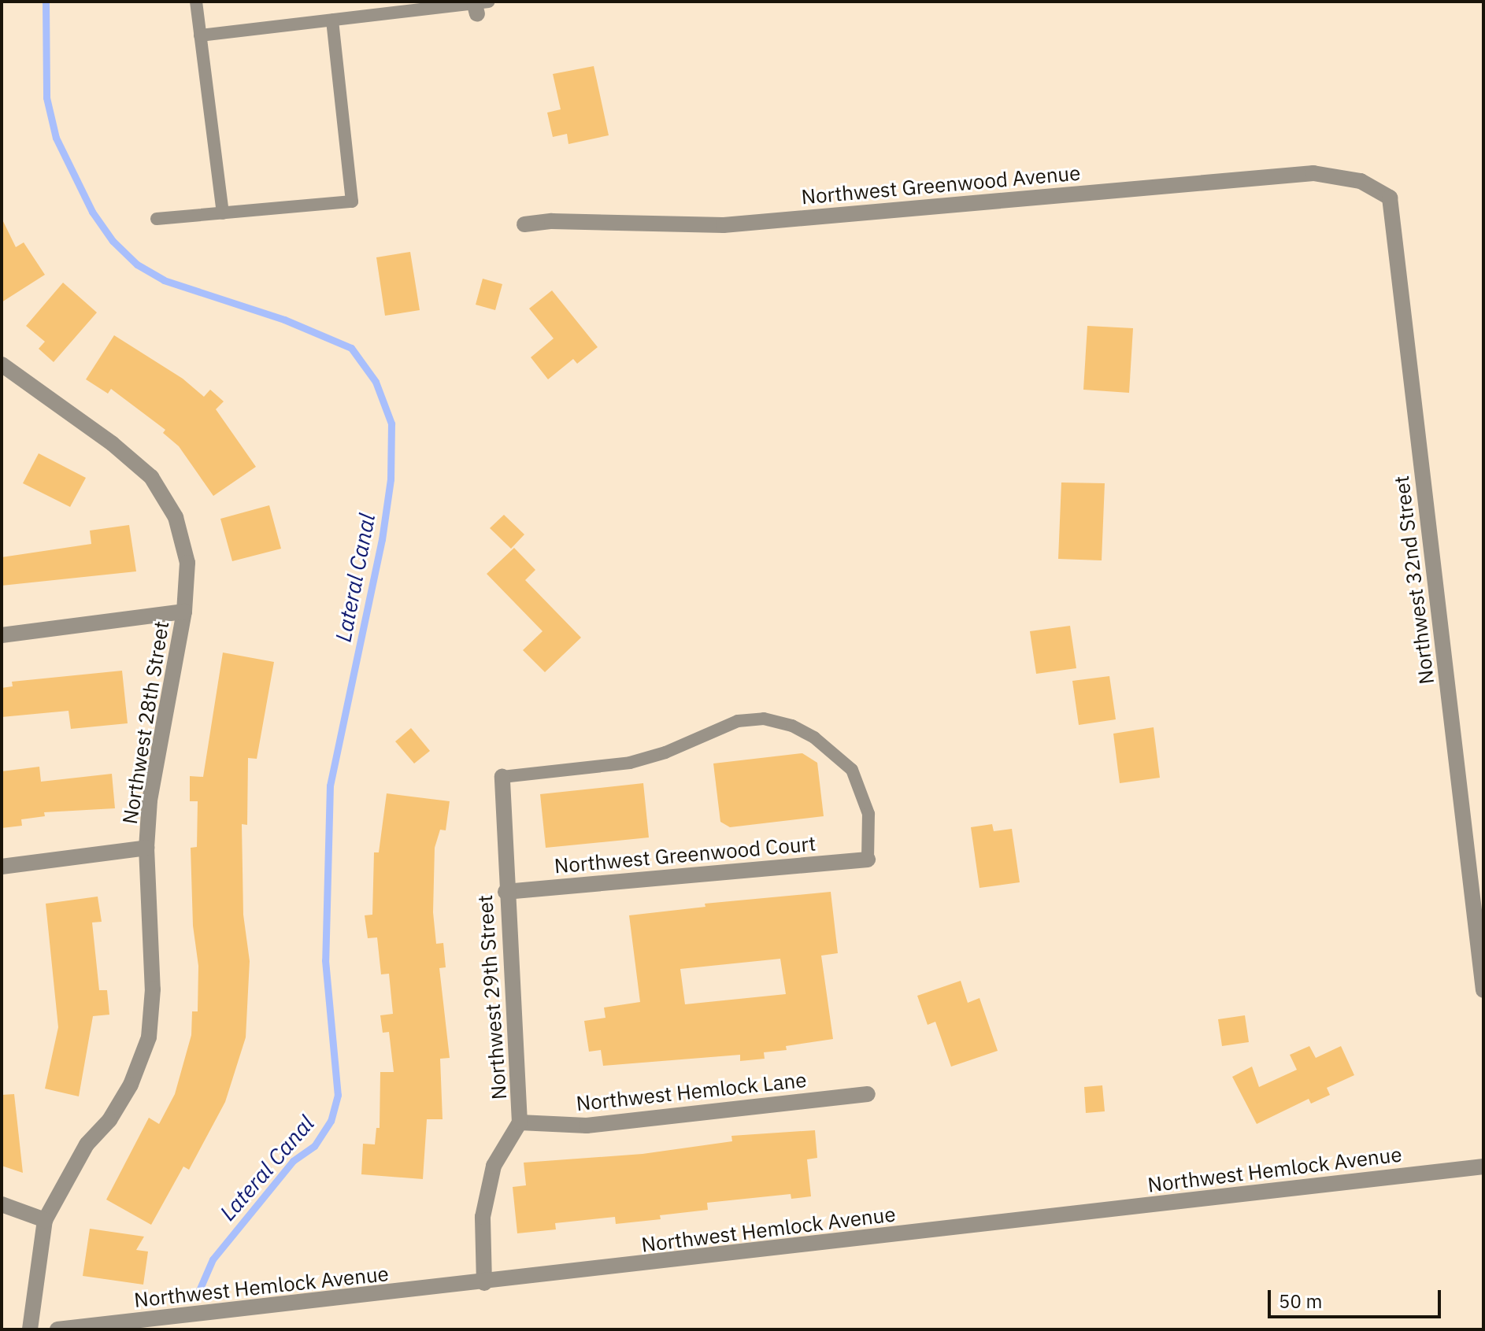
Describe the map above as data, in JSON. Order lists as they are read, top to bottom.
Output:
{
  "streets": {
    "street": [
      "Northwest Greenwood Avenue",
      "Northwest 32nd Street",
      "Northwest 28th Street",
      "Northwest Greenwood Court",
      "Northwest 29th Street",
      "Northwest Hemlock Lane",
      "Northwest Hemlock Avenue"
    ]
  },
  "crossings": [
    ["Northwest Greenwood Avenue", "Northwest 32nd Street"],
    ["Northwest Greenwood Court", "Northwest 29th Street"],
    ["Northwest 29th Street", "Northwest Hemlock Lane"],
    ["Northwest 29th Street", "Northwest Hemlock Avenue"]
  ],
  "water": ["Lateral Canal"],
  "scale_bar": "50 m"
}
